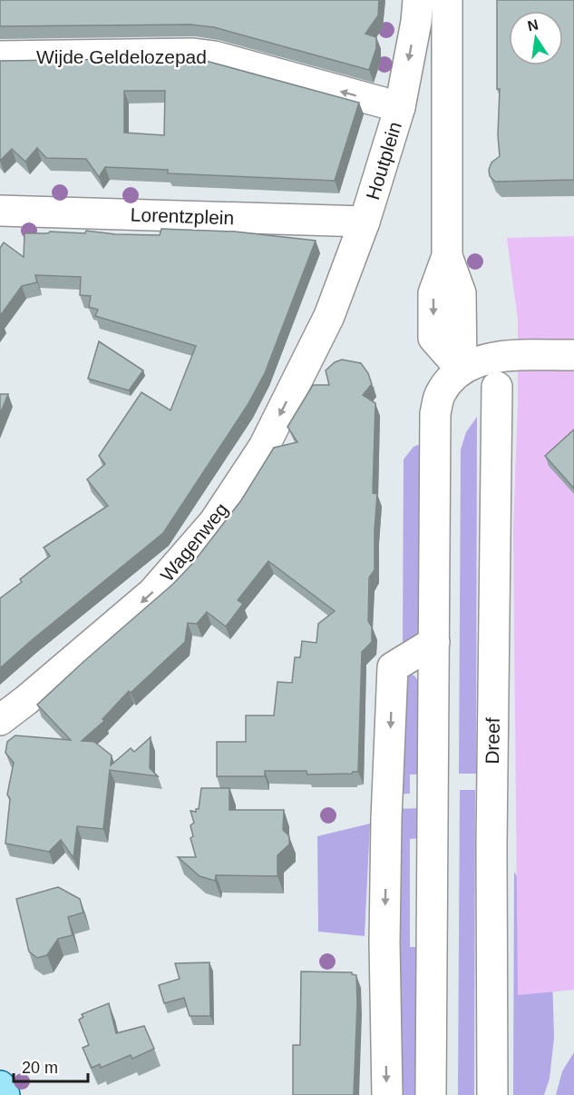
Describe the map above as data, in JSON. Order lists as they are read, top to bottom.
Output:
{
  "streets": {
    "street": [
      "Wijde Geldelozepad",
      "Houtplein",
      "Lorentzplein",
      "Wagenweg",
      "Dreef"
    ]
  },
  "crossings": [
    ["Wijde Geldelozepad", "Houtplein"],
    ["Houtplein", "Lorentzplein"],
    ["Houtplein", "Wagenweg"]
  ],
  "one_way": ["Wijde Geldelozepad", "Wagenweg"],
  "scale_bar": "20 m",
  "north": "top"
}
